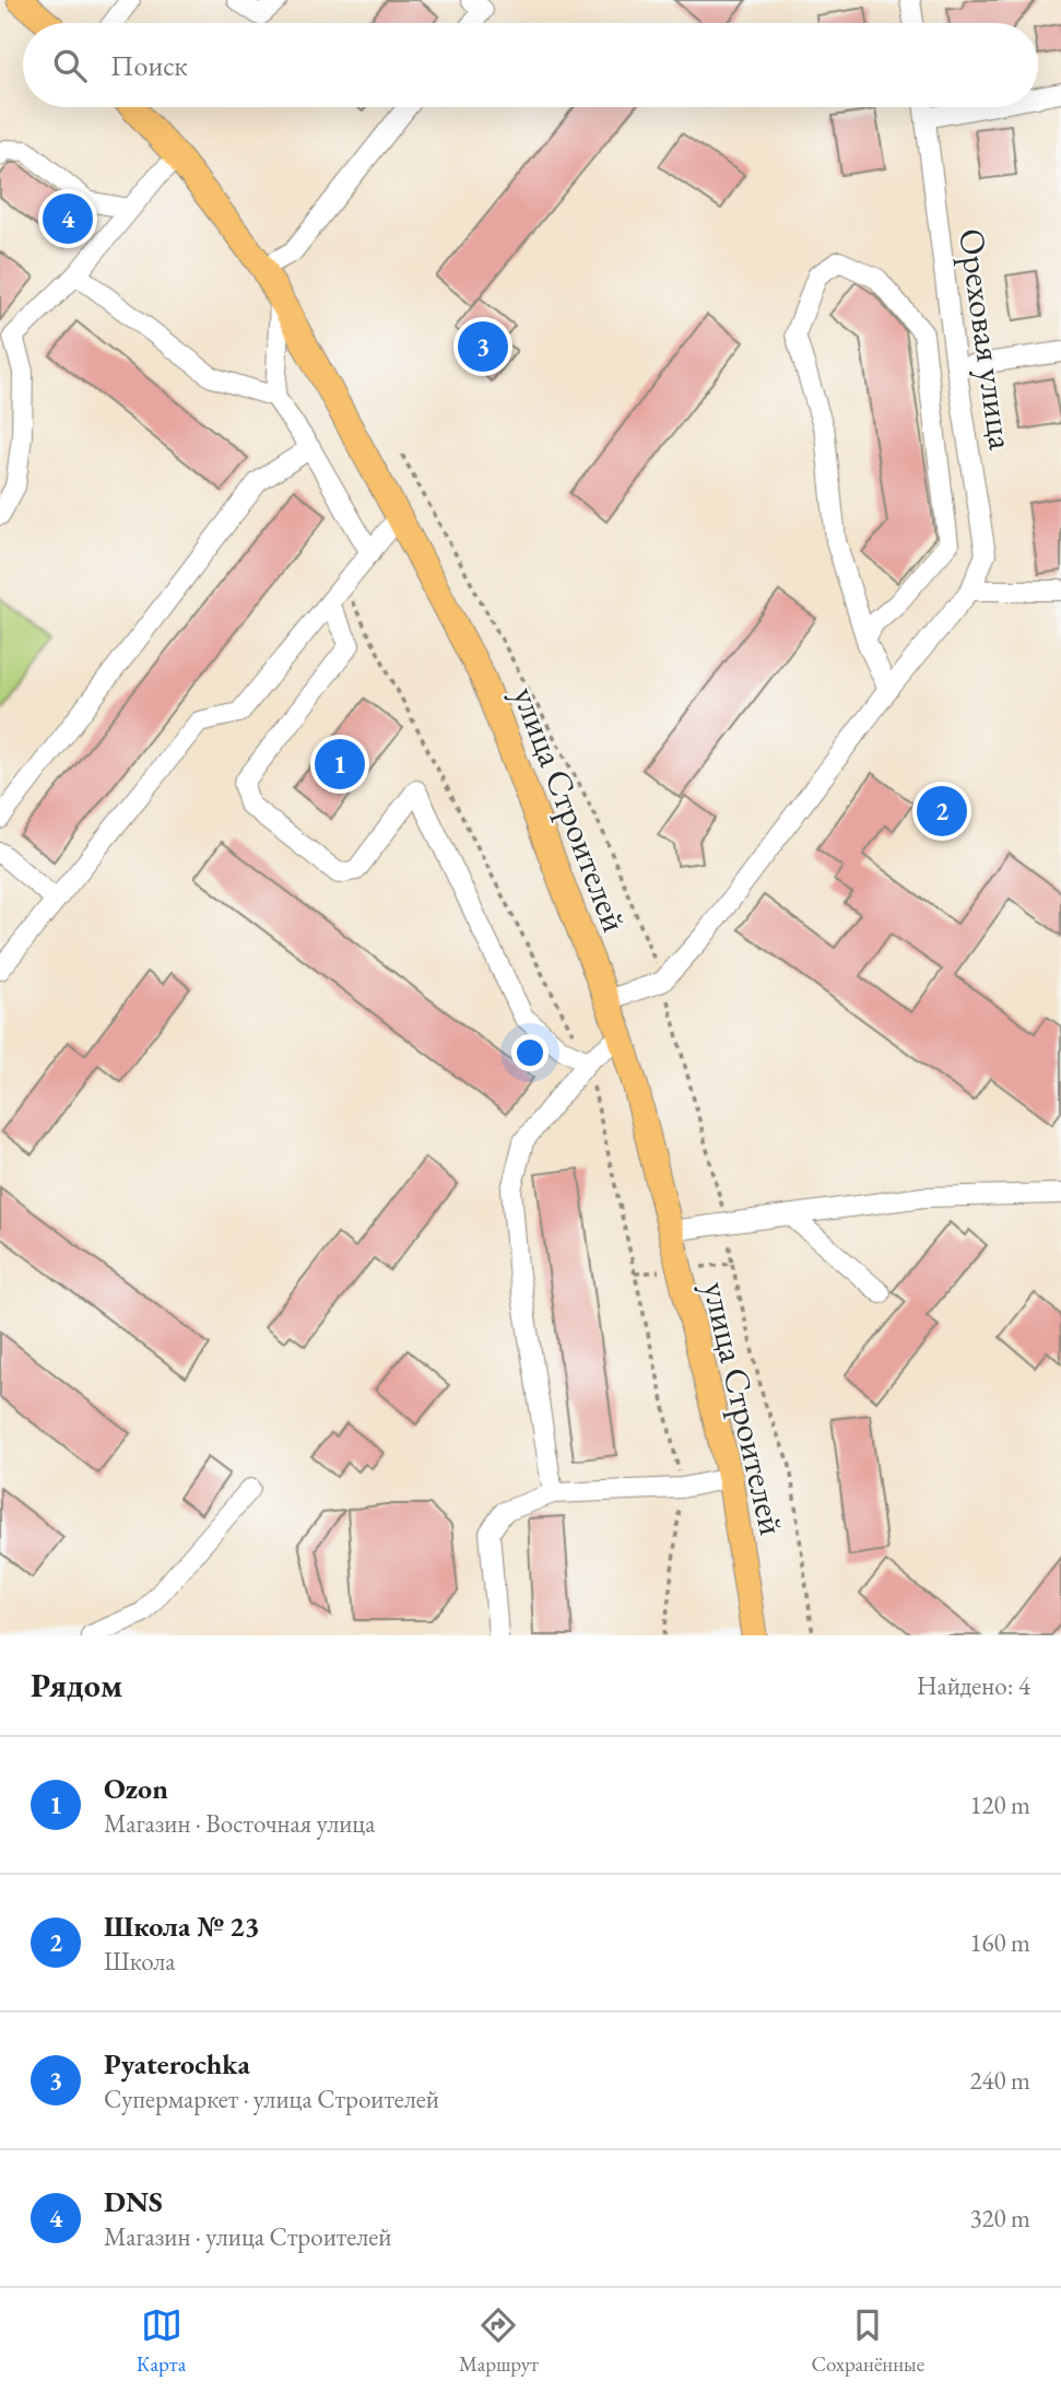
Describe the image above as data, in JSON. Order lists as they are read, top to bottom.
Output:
{
  "streets": {
    "main road": ["улица Строителей"],
    "street": ["Ореховая улица"]
  },
  "page": {
    "search": "Поиск",
    "pins": [
      "4",
      "3",
      "1",
      "2"
    ],
    "heading": ["Рядом", "Найдено: 4"],
    "list": [
      {
        "mark": "1",
        "name": "Ozon",
        "note": "Магазин · Восточная улица",
        "value": "120 m"
      },
      {
        "mark": "2",
        "name": "Школа № 23",
        "note": "Школа",
        "value": "160 m"
      },
      {
        "mark": "3",
        "name": "Pyaterochka",
        "note": "Супермаркет · улица Строителей",
        "value": "240 m"
      },
      {
        "mark": "4",
        "name": "DNS",
        "note": "Магазин · улица Строителей",
        "value": "320 m"
      }
    ],
    "nav": ["Карта", "Маршрут", "Сохранённые"]
  }
}
